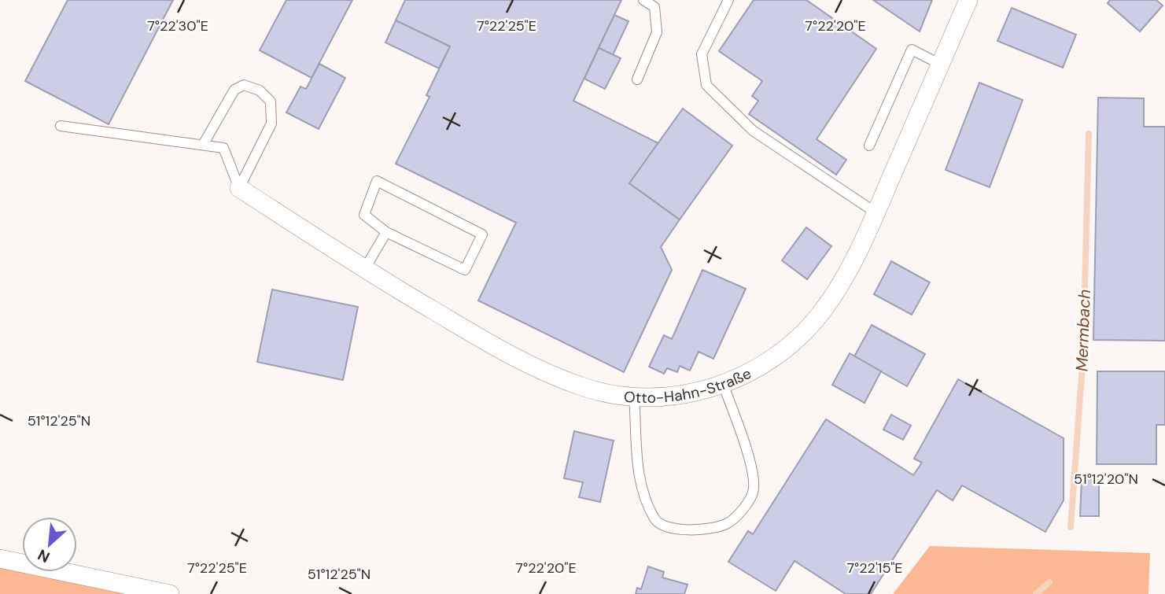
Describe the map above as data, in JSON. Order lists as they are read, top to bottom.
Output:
{
  "streets": {
    "street": ["Otto-Hahn-Straße"]
  },
  "water": ["Mermbach"],
  "north": "bottom left",
  "coordinates": [
    "7°22'30\"E",
    "7°22'25\"E",
    "7°22'20\"E",
    "51°12'25\"N",
    "51°12'20\"N",
    "7°22'15\"E"
  ]
}
